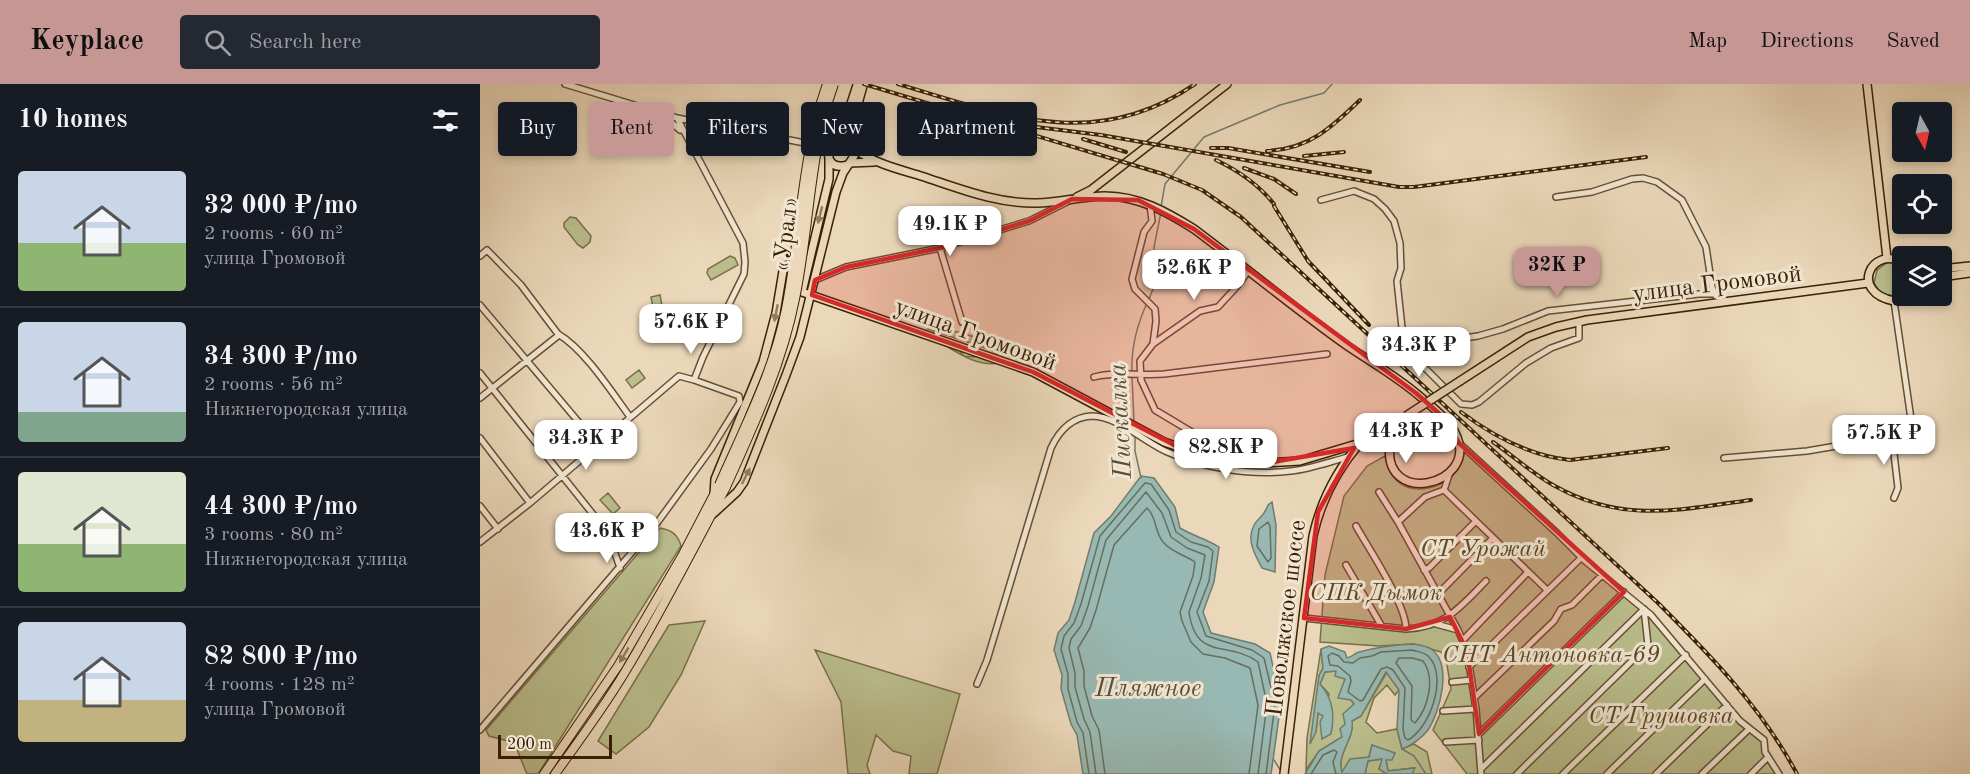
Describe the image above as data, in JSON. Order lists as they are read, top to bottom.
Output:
{
  "streets": {
    "highway": ["«Урал»"],
    "main road": ["улица Громовой", "Поволжское шоссе"]
  },
  "crossings": [
    ["улица Громовой", "Поволжское шоссе"]
  ],
  "water": ["Пискалка", "Пляжное"],
  "parks": [
    "СТ Урожай",
    "СПК Дымок",
    "СНТ Антоновка-69",
    "СТ Грушовка"
  ],
  "scale_bar": "200 m",
  "north": "bottom",
  "page": {
    "header": "Keyplace",
    "search": "Search here",
    "nav": ["Map", "Directions", "Saved"],
    "heading": "10 homes",
    "chip": [
      "Buy",
      "Rent",
      "Filters",
      "New",
      "Apartment"
    ],
    "list": [
      {
        "name": "32 000 ₽/mo",
        "note": "2 rooms · 60 m² · улица Громовой"
      },
      {
        "name": "34 300 ₽/mo",
        "note": "2 rooms · 56 m² · Нижнегородская улица"
      },
      {
        "name": "44 300 ₽/mo",
        "note": "3 rooms · 80 m² · Нижнегородская улица"
      },
      {
        "name": "82 800 ₽/mo",
        "note": "4 rooms · 128 m² · улица Громовой"
      }
    ],
    "price": [
      "49.1K ₽",
      "32K ₽",
      "52.6K ₽",
      "57.6K ₽",
      "34.3K ₽",
      "44.3K ₽",
      "57.5K ₽",
      "34.3K ₽",
      "82.8K ₽",
      "43.6K ₽"
    ],
    "scale": "200 m"
  }
}
